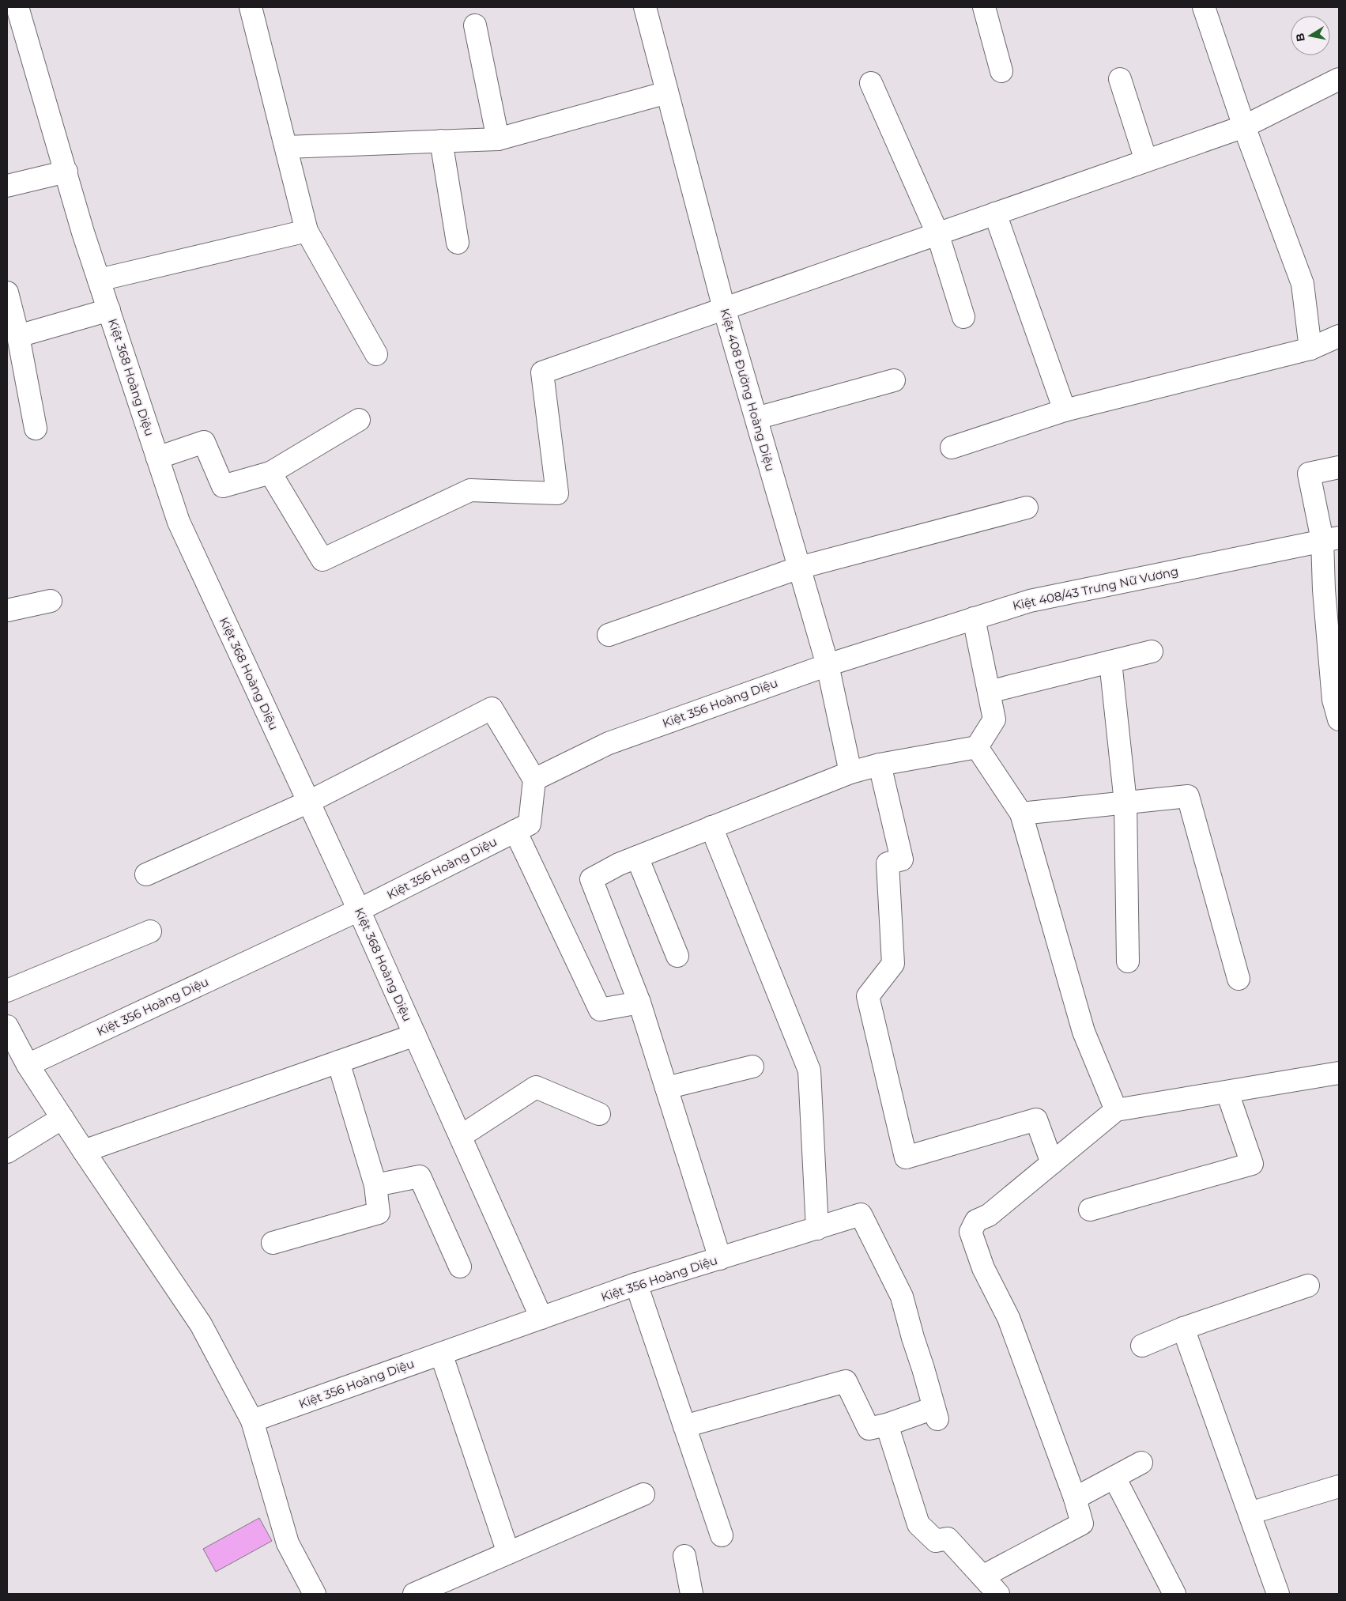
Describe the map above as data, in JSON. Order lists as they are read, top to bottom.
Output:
{
  "streets": {
    "street": [
      "Kiệt 368 Hoàng Diệu",
      "Kiệt 408 Đường Hoàng Diệu",
      "Kiệt 408/43 Trưng Nữ Vương",
      "Kiệt 356 Hoàng Diệu"
    ]
  },
  "crossings": [
    ["Kiệt 368 Hoàng Diệu", "Kiệt 356 Hoàng Diệu"],
    ["Kiệt 408 Đường Hoàng Diệu", "Kiệt 408/43 Trưng Nữ Vương"],
    ["Kiệt 408 Đường Hoàng Diệu", "Kiệt 356 Hoàng Diệu"],
    ["Kiệt 408/43 Trưng Nữ Vương", "Kiệt 356 Hoàng Diệu"]
  ],
  "north": "left"
}
